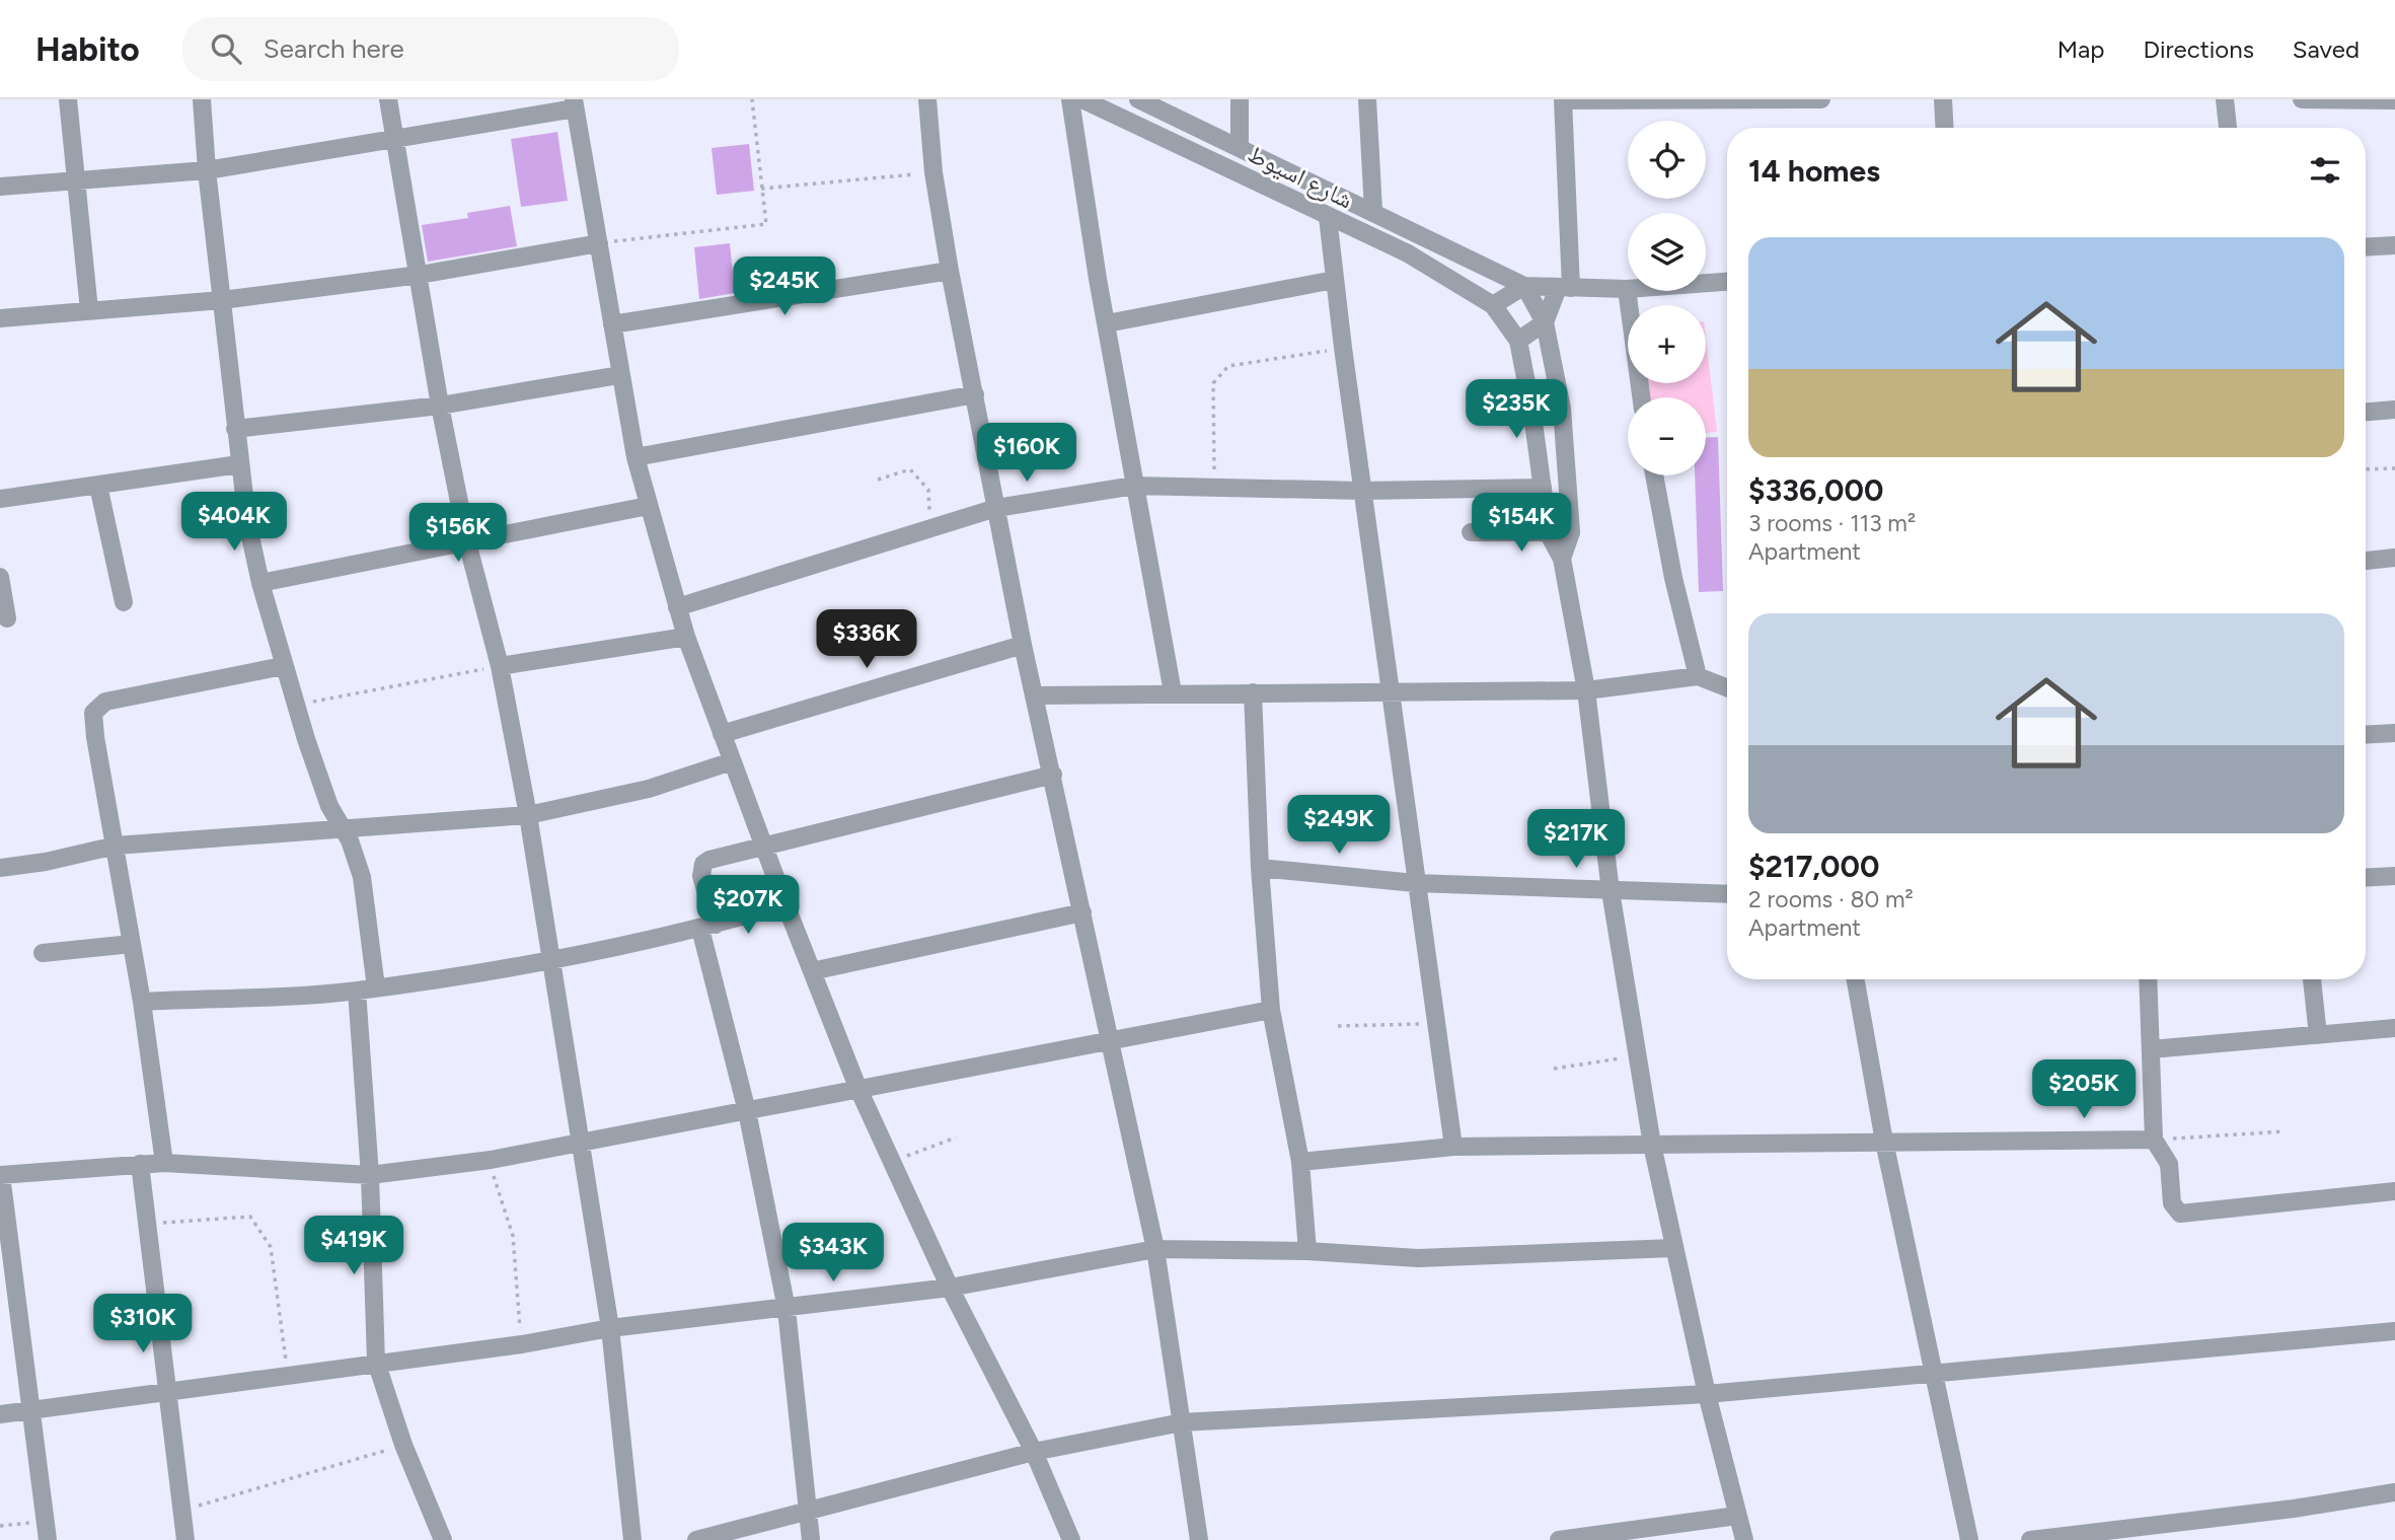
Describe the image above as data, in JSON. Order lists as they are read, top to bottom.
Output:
{
  "streets": {
    "street": ["شارع اسيوط"]
  },
  "page": {
    "header": "Habito",
    "search": "Search here",
    "nav": ["Map", "Directions", "Saved"],
    "map_buttons": ["+", "−"],
    "heading": "14 homes",
    "list": [
      {
        "name": "$336,000",
        "note": "3 rooms · 113 m² · Apartment"
      },
      {
        "name": "$217,000",
        "note": "2 rooms · 80 m² · Apartment"
      }
    ],
    "price": [
      "$245K",
      "$235K",
      "$160K",
      "$404K",
      "$154K",
      "$156K",
      "$336K",
      "$249K",
      "$217K",
      "$207K",
      "$205K",
      "$419K",
      "$343K",
      "$310K"
    ]
  }
}
